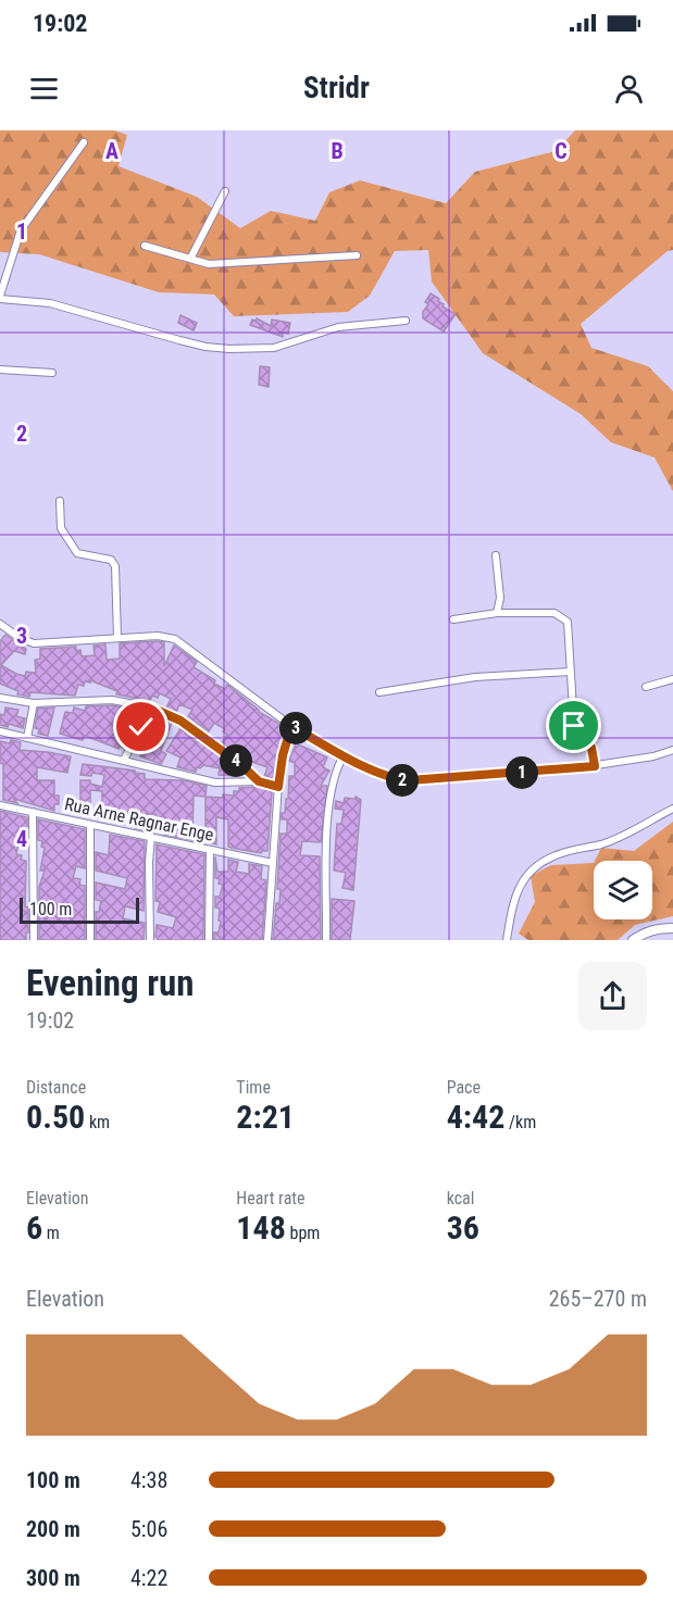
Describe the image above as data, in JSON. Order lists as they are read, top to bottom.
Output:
{
  "streets": {
    "street": ["Rua Arne Ragnar Enge"]
  },
  "scale_bar": "100 m",
  "page": {
    "status": "19:02",
    "header": "Stridr",
    "pins": [
      "3",
      "4",
      "1",
      "2"
    ],
    "scale": "100 m",
    "heading": ["Evening run", "19:02"],
    "stats": [
      ["Distance", "0.50 km"],
      ["Time", "2:21"],
      ["Pace", "4:42 /km"],
      ["Elevation", "6 m"],
      ["Heart rate", "148 bpm"],
      ["kcal", "36"]
    ],
    "chart": ["Elevation", "265–270 m"],
    "list": [
      {
        "name": "100 m",
        "note": "4:38"
      },
      {
        "name": "200 m",
        "note": "5:06"
      },
      {
        "name": "300 m",
        "note": "4:22"
      }
    ]
  },
  "grid": {
    "columns": ["A", "B", "C"],
    "rows": [
      "1",
      "2",
      "3",
      "4"
    ]
  }
}
